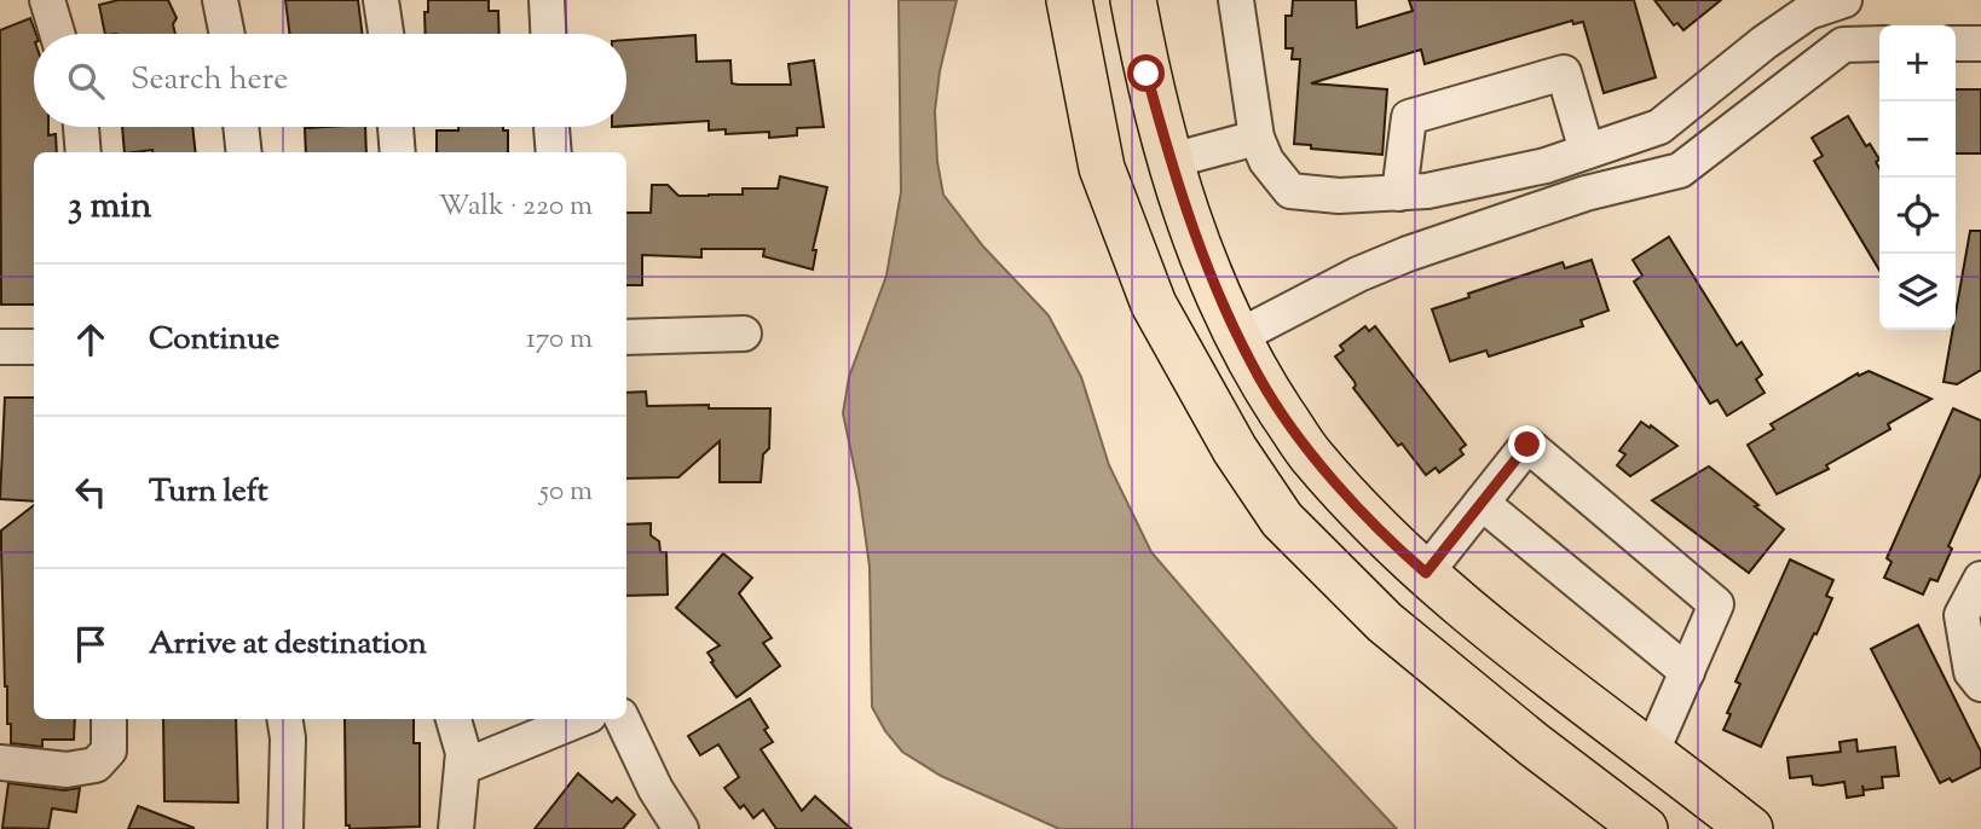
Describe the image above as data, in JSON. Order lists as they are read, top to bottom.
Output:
{
  "page": {
    "map_buttons": ["+", "−"],
    "search": "Search here",
    "heading": ["3 min", "Walk · 220 m"],
    "list": [
      ["Continue", "170 m"],
      ["Turn left", "50 m"],
      "Arrive at destination"
    ]
  }
}
